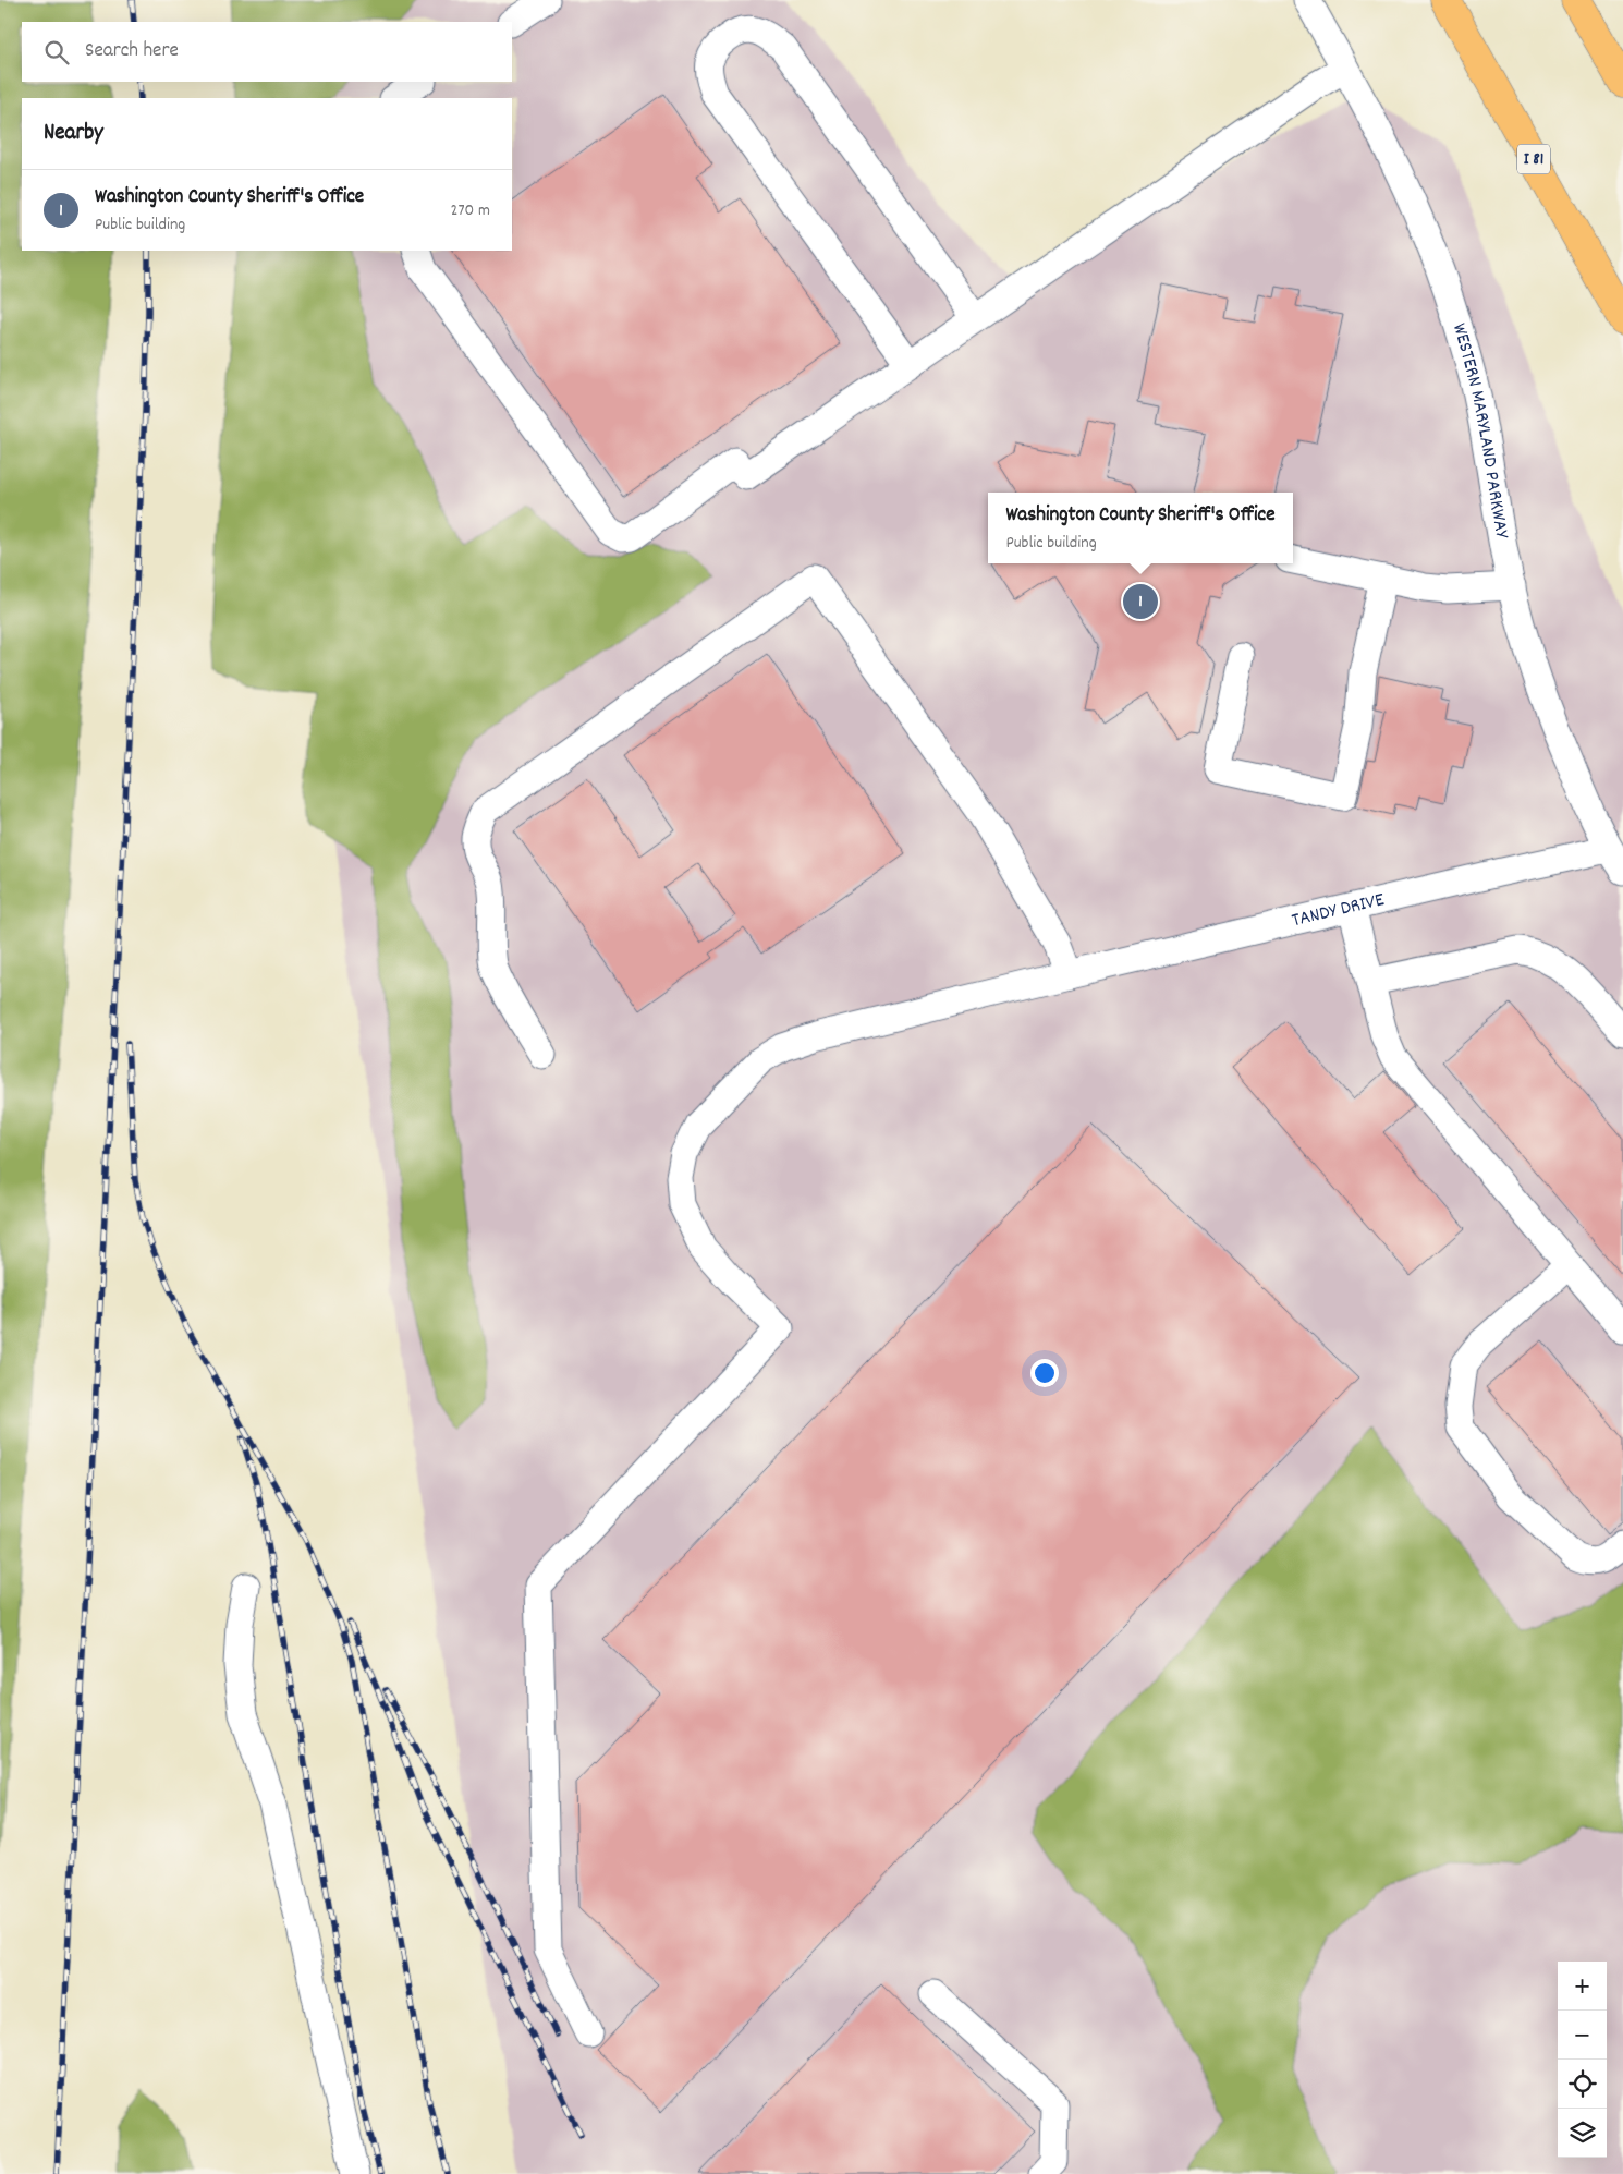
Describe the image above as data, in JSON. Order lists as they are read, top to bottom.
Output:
{
  "streets": {
    "highway": ["I 81"],
    "street": ["WESTERN MARYLAND PARKWAY", "TANDY DRIVE"]
  },
  "crossings": [
    ["WESTERN MARYLAND PARKWAY", "TANDY DRIVE"]
  ],
  "page": {
    "search": "Search here",
    "heading": "Nearby",
    "list": [
      {
        "mark": "1",
        "name": "Washington County Sheriff's Office",
        "note": "Public building",
        "value": "270 m"
      }
    ],
    "popup": ["Washington County Sheriff's Office", "Public building"],
    "pins": "1",
    "map_buttons": ["+", "−"]
  }
}
